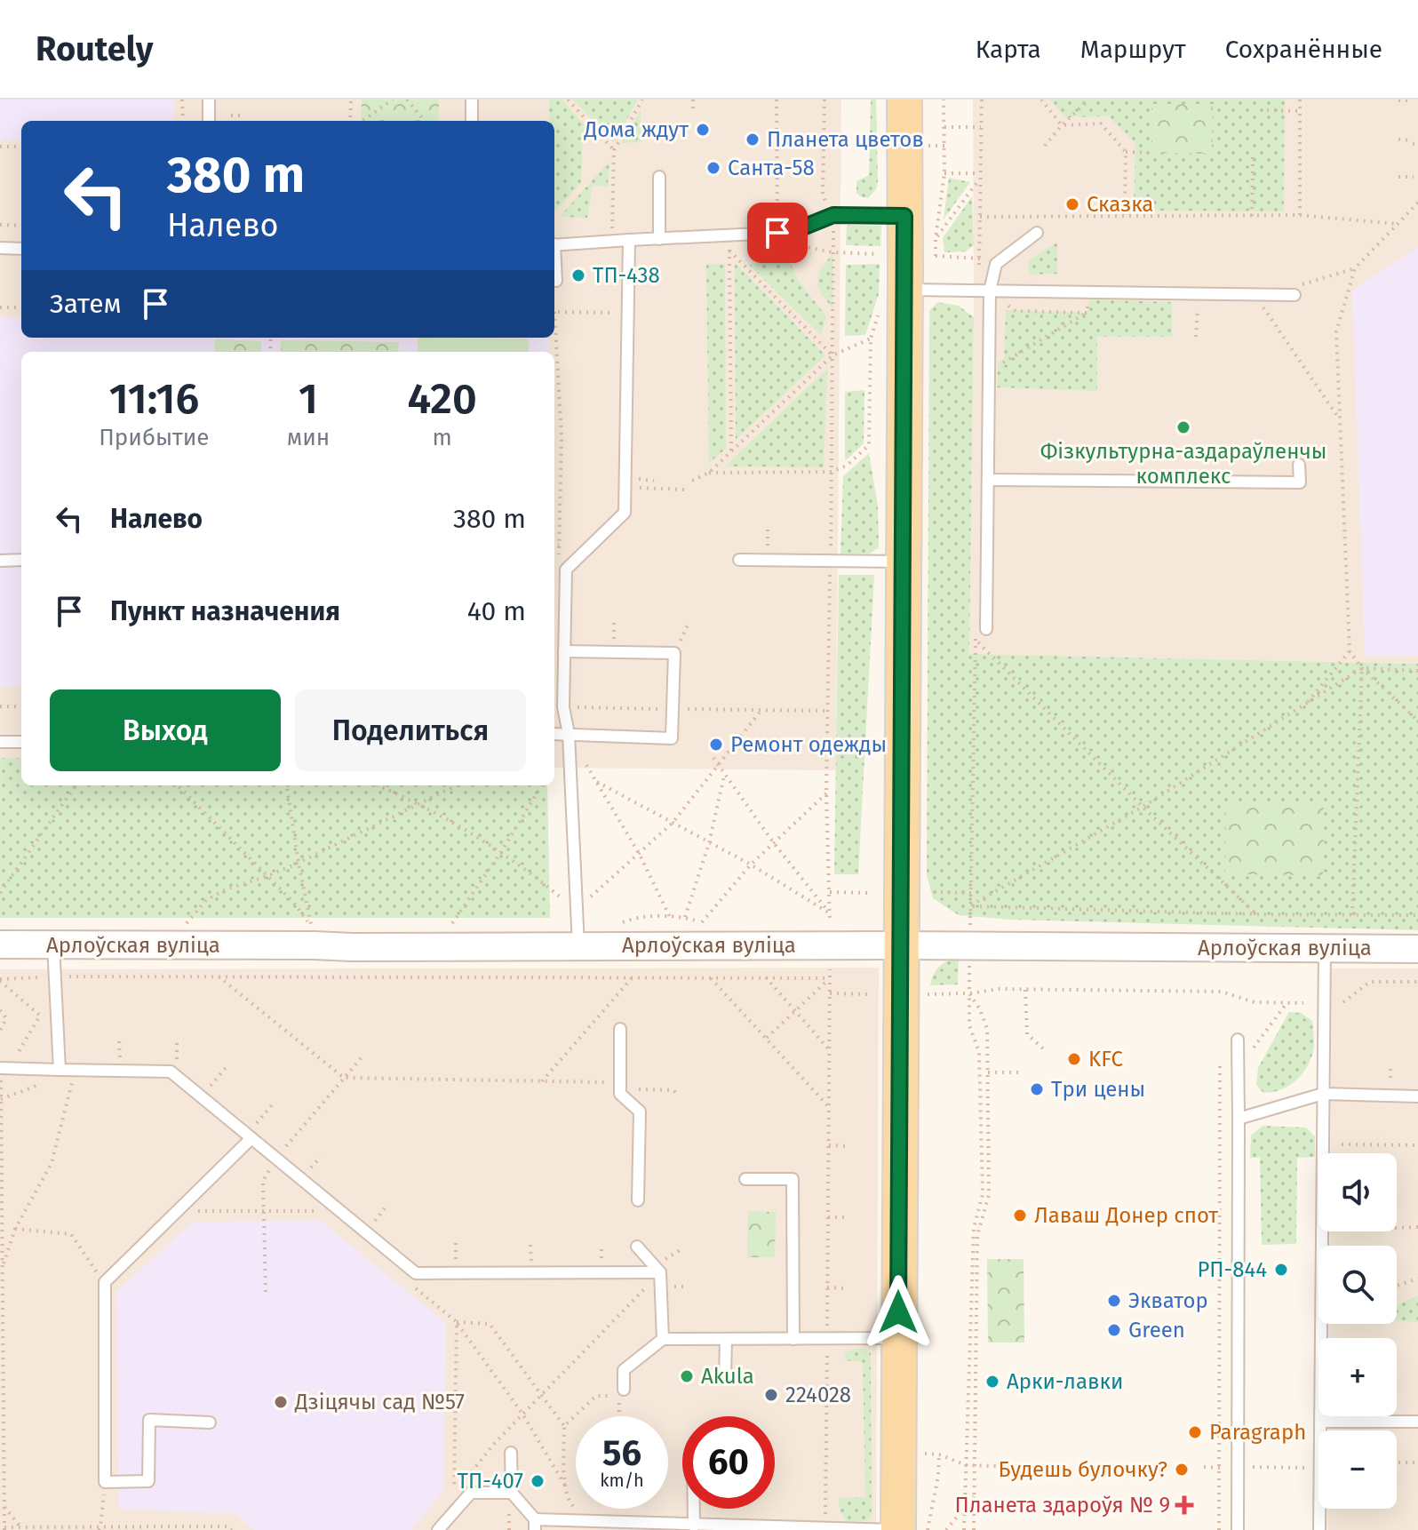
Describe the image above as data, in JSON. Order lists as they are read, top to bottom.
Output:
{
  "streets": {
    "street": ["Арлоўская вуліца"]
  },
  "places": {
    "other": [
      "Дома ждут",
      "Планета цветов",
      "Санта-58",
      "Сказка",
      "ТП-438",
      "Фізкультурна-аздараўленчы комплекс",
      "Ремонт одежды",
      "KFC",
      "Три цены",
      "Лаваш Донер спот",
      "РП-844",
      "Экватор",
      "Green",
      "Akula",
      "Арки-лавки",
      "224028",
      "Дзіцячы сад №57",
      "Paragraph",
      "Будешь булочку?",
      "ТП-407"
    ],
    "health": ["Планета здароўя № 9"]
  },
  "page": {
    "header": "Routely",
    "nav": ["Карта", "Маршрут", "Сохранённые"],
    "turn": ["380 m", "Налево"],
    "then": "Затем",
    "eta": [
      "11:16",
      "Прибытие",
      "1",
      "мин",
      "420",
      "m"
    ],
    "list": [
      {
        "name": "Налево",
        "value": "380 m"
      },
      {
        "name": "Пункт назначения",
        "value": "40 m"
      }
    ],
    "buttons": ["Выход", "Поделиться"],
    "map_buttons": ["+", "−"],
    "speed": "56 km/h",
    "limit": "60"
  }
}
